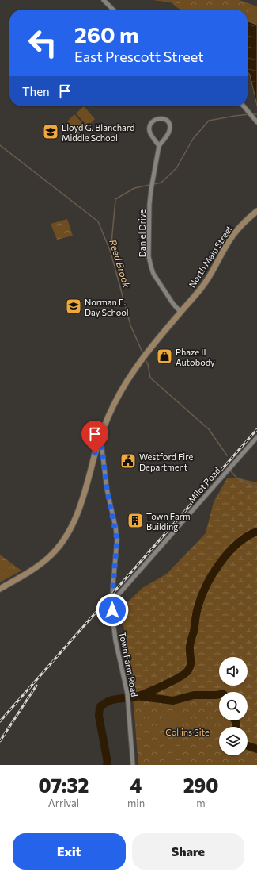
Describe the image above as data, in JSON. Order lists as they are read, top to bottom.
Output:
{
  "streets": {
    "main road": ["North Main Street"],
    "street": ["Daniel Drive", "Milot Road", "Town Farm Road"]
  },
  "crossings": [
    ["Daniel Drive", "North Main Street"],
    ["North Main Street", "Town Farm Road"],
    ["Milot Road", "Town Farm Road"]
  ],
  "water": ["Reed Brook"],
  "parks": ["Collins Site"],
  "places": {
    "school or university": ["Lloyd G. Blanchard Middle School", "Norman E. Day School"],
    "shop": ["Phaze II Autobody"],
    "public building": ["Westford Fire Department"],
    "building": ["Town Farm Building"]
  },
  "page": {
    "turn": ["260 m", "East Prescott Street"],
    "then": "Then",
    "eta": [
      "07:32",
      "Arrival",
      "4",
      "min",
      "290",
      "m"
    ],
    "buttons": ["Exit", "Share"]
  }
}
